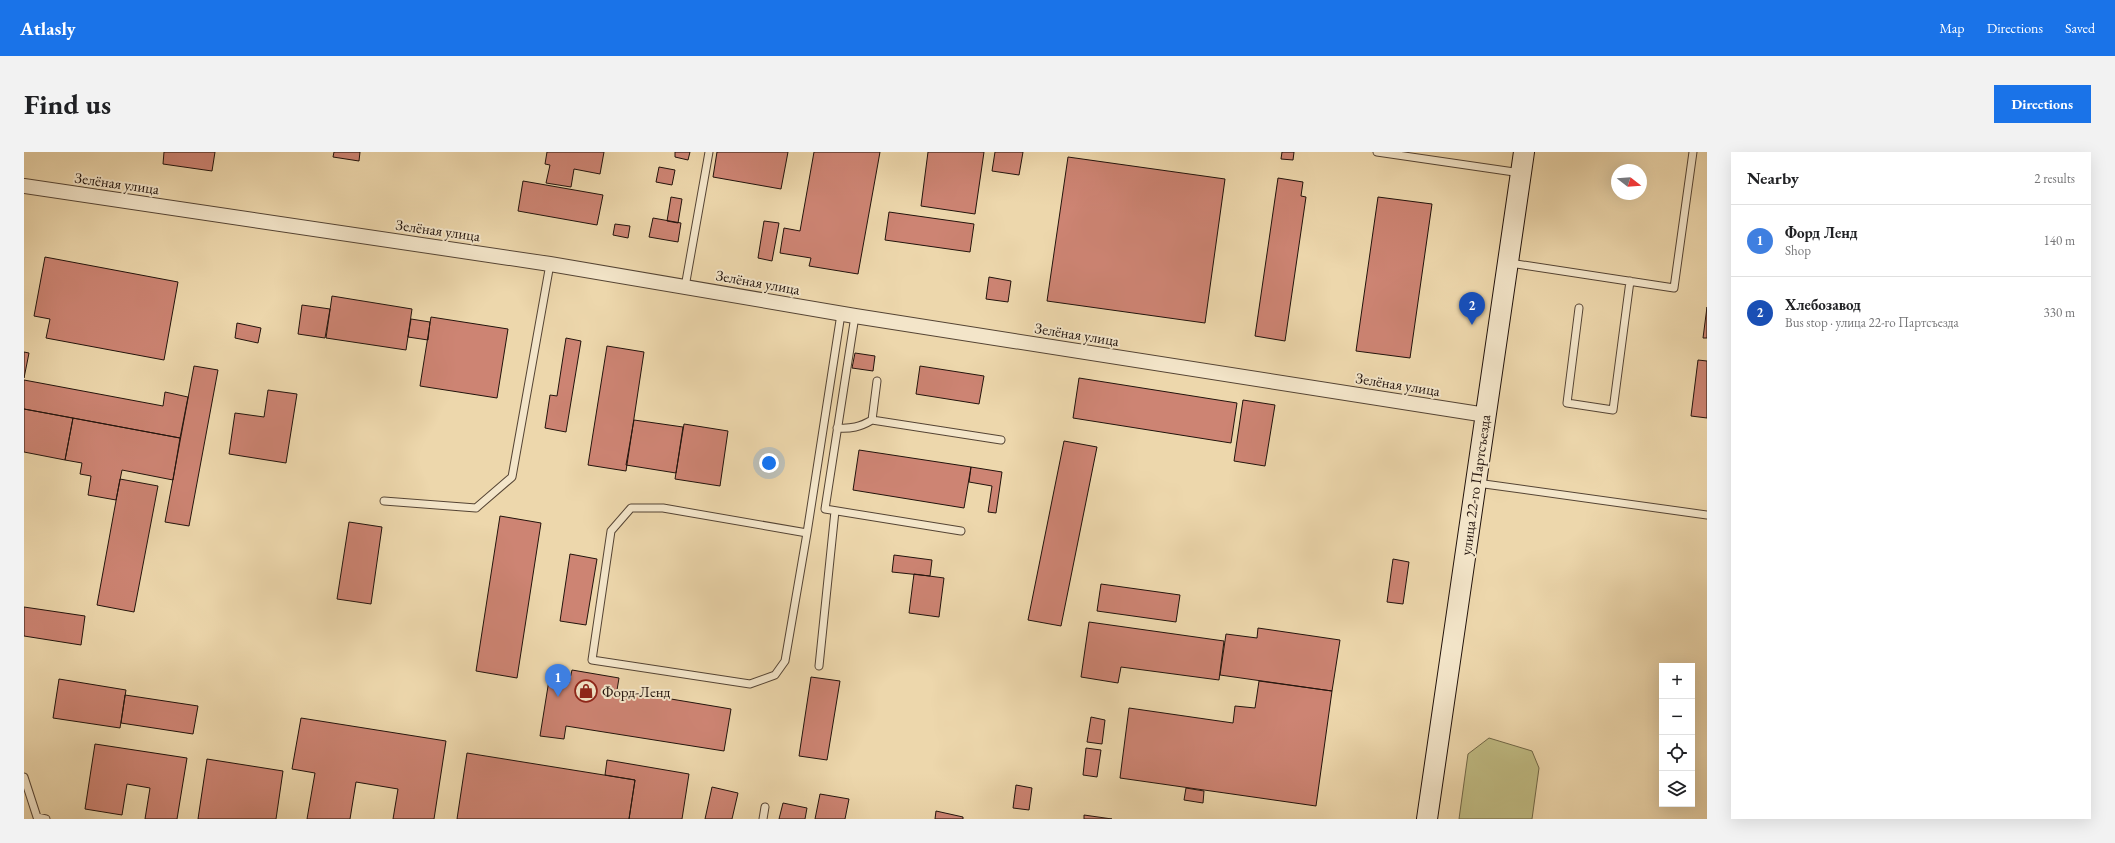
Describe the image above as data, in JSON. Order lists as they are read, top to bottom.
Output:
{
  "streets": {
    "main road": ["улица 22-го Партсъезда"],
    "street": ["Зелёная улица"]
  },
  "crossings": [
    ["Зелёная улица", "улица 22-го Партсъезда"]
  ],
  "places": {
    "shop": ["Форд-Ленд"]
  },
  "north": "right",
  "page": {
    "header": "Atlasly",
    "nav": ["Map", "Directions", "Saved"],
    "buttons": "Directions",
    "title": "Find us",
    "heading": ["Nearby", "2 results"],
    "list": [
      {
        "mark": "1",
        "name": "Форд Ленд",
        "note": "Shop",
        "value": "140 m"
      },
      {
        "mark": "2",
        "name": "Хлебозавод",
        "note": "Bus stop · улица 22-го Партсъезда",
        "value": "330 m"
      }
    ],
    "pins": ["2", "1"],
    "map_buttons": ["+", "−"]
  }
}
